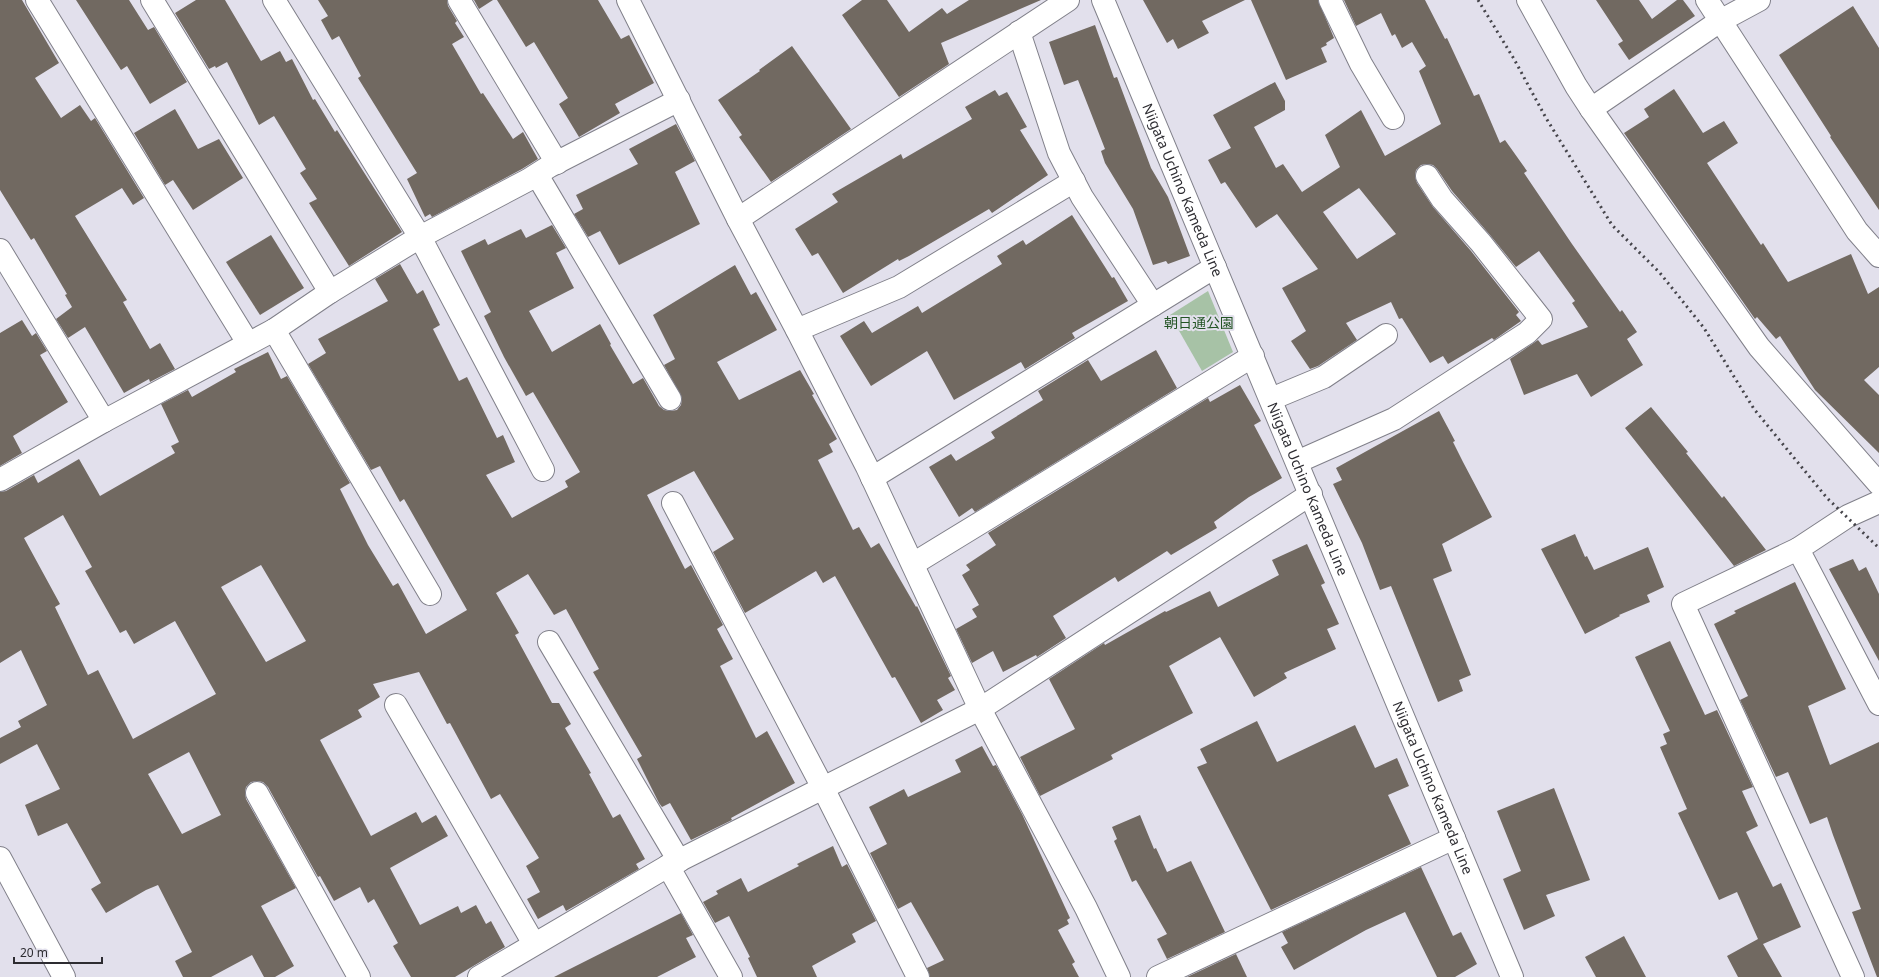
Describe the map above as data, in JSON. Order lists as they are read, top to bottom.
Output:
{
  "streets": {
    "street": ["Niigata Uchino Kameda Line"]
  },
  "parks": ["朝日通公園"],
  "scale_bar": "20 m"
}
